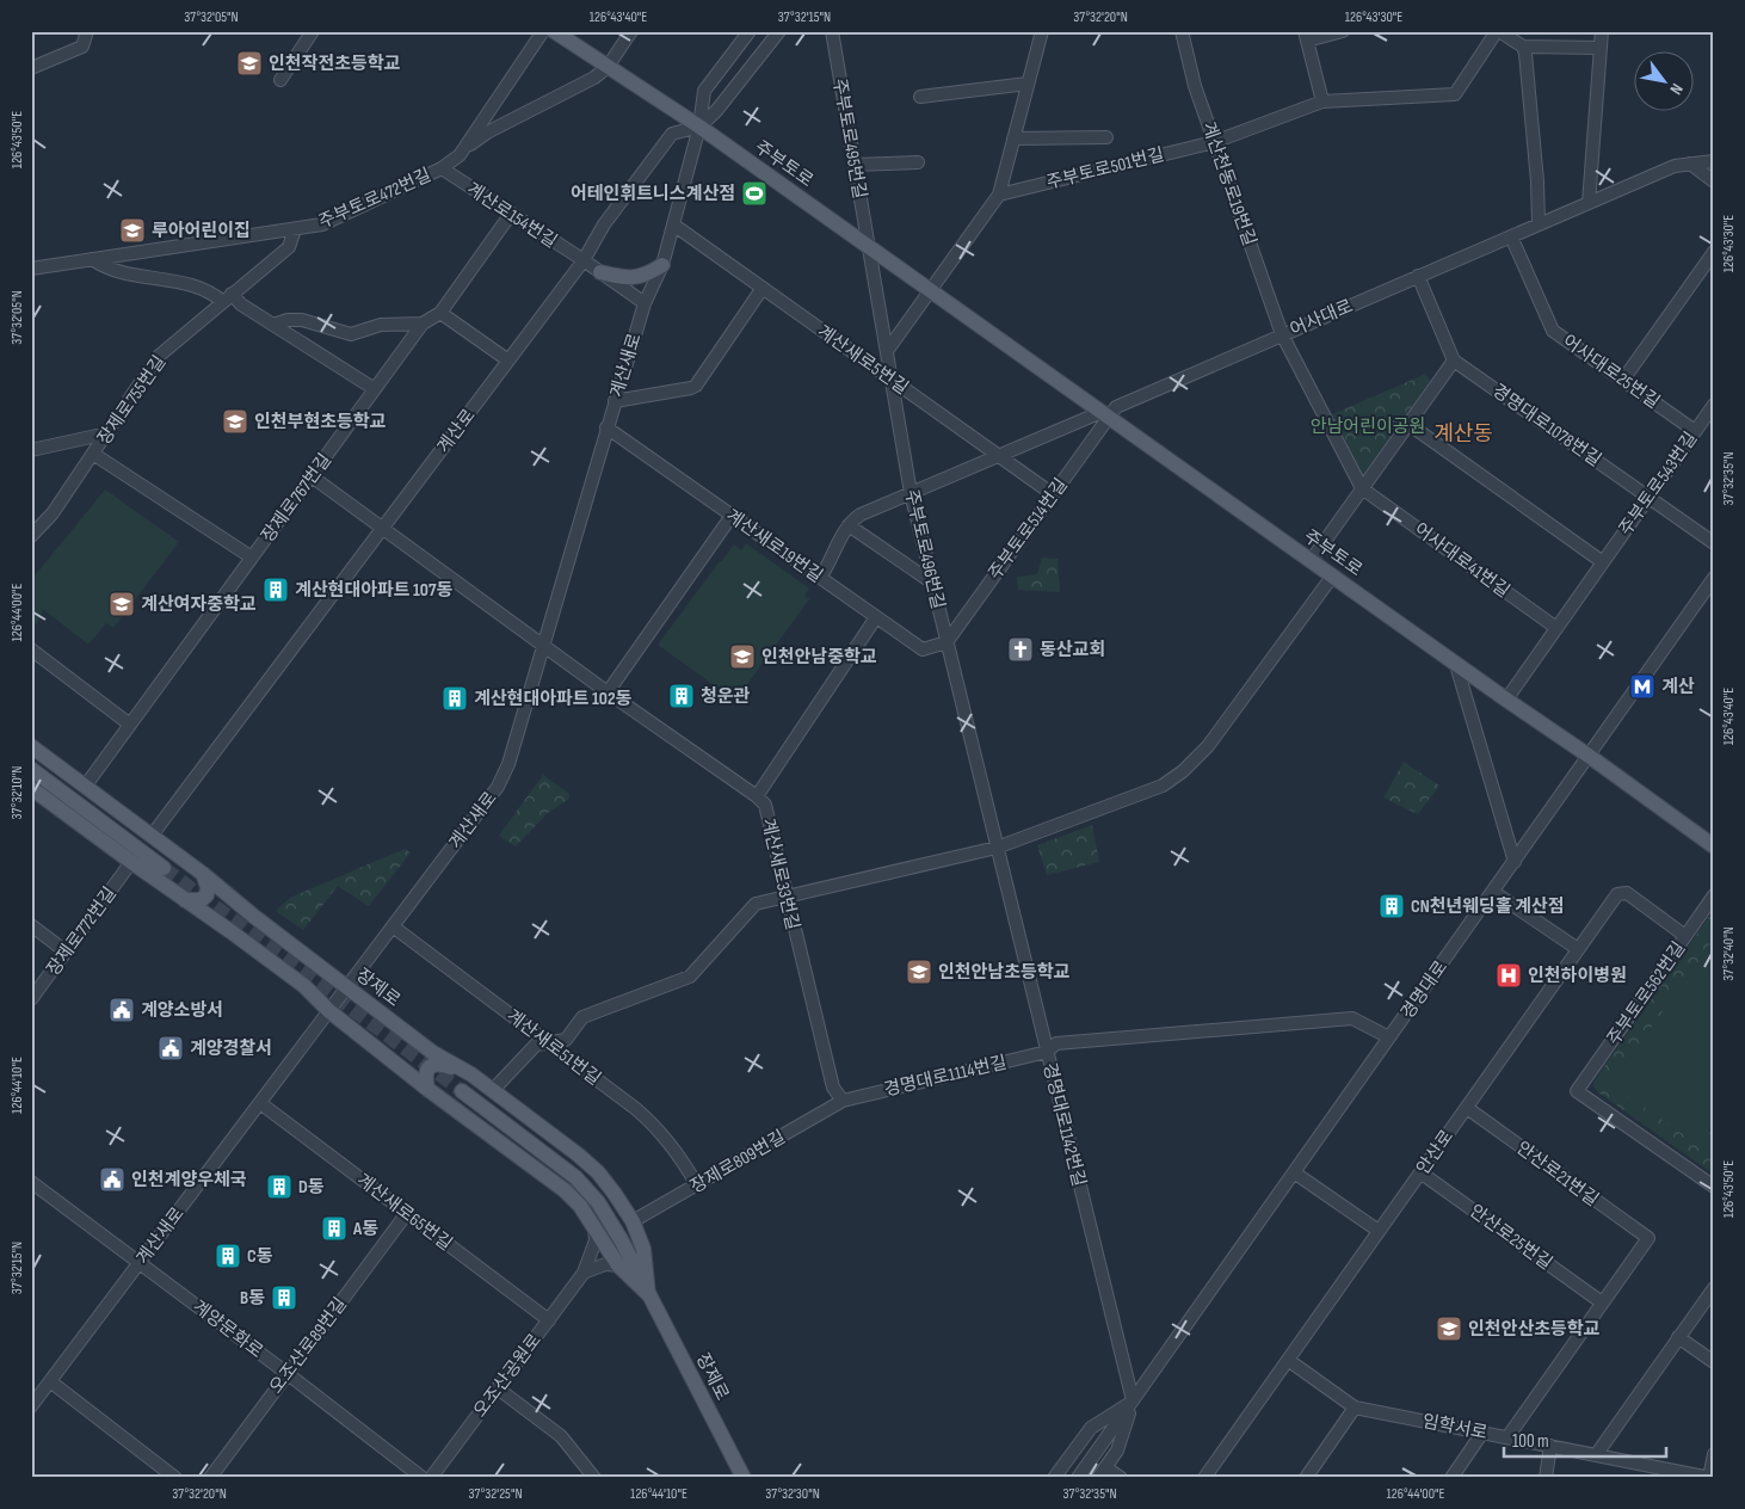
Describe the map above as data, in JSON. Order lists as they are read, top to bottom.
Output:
{
  "streets": {
    "main road": ["주부토로", "장제로"],
    "street": [
      "주부토로495번길",
      "주부토로501번길",
      "계산천동로19번길",
      "주부토로472번길",
      "계산로154번길",
      "어사대로",
      "계산새로5번길",
      "계산새로",
      "어사대로25번길",
      "장제로755번길",
      "경명대로1078번길",
      "계산로",
      "주부토로543번길",
      "장제로767번길",
      "주부토로514번길",
      "계산새로19번길",
      "주부토로496번길",
      "어사대로41번길",
      "계산새로33번길",
      "장제로772번길",
      "경명대로",
      "주부토로562번길",
      "계산새로51번길",
      "경명대로1114번길",
      "경명대로1142번길",
      "안산로",
      "장제로809번길",
      "안산로21번길",
      "계산새로65번길",
      "안산로25번길",
      "계양문화로",
      "오조산로89번길",
      "오조산공원로",
      "임학서로"
    ]
  },
  "crossings": [
    ["주부토로495번길", "주부토로"],
    ["주부토로495번길", "주부토로496번길"],
    ["주부토로", "어사대로"],
    ["주부토로", "계산새로"],
    ["주부토로", "계산로"],
    ["주부토로", "주부토로543번길"],
    ["주부토로", "주부토로514번길"],
    ["주부토로", "주부토로496번길"],
    ["주부토로", "경명대로"],
    ["주부토로501번길", "계산천동로19번길"],
    ["계산천동로19번길", "어사대로"],
    ["계산천동로19번길", "어사대로41번길"],
    ["주부토로472번길", "계산로154번길"],
    ["주부토로472번길", "장제로755번길"],
    ["계산로154번길", "계산새로"],
    ["계산로154번길", "계산로"],
    ["계산로154번길", "장제로767번길"],
    ["어사대로", "어사대로25번길"],
    ["어사대로", "주부토로514번길"],
    ["어사대로", "어사대로41번길"],
    ["계산새로5번길", "계산새로"],
    ["계산새로5번길", "주부토로514번길"],
    ["계산새로5번길", "주부토로496번길"],
    ["계산새로", "계산로"],
    ["계산새로", "계산새로19번길"],
    ["계산새로", "계산새로33번길"],
    ["계산새로", "장제로"],
    ["계산새로", "계산새로51번길"],
    ["계산새로", "계산새로65번길"],
    ["계산새로", "계양문화로"],
    ["어사대로25번길", "주부토로543번길"],
    ["경명대로1078번길", "주부토로543번길"],
    ["계산로", "계산새로33번길"],
    ["계산로", "장제로"],
    ["주부토로543번길", "어사대로41번길"],
    ["장제로767번길", "계산새로33번길"],
    ["장제로767번길", "장제로"],
    ["주부토로514번길", "계산새로19번길"],
    ["주부토로514번길", "주부토로496번길"],
    ["계산새로19번길", "주부토로496번길"],
    ["주부토로496번길", "경명대로1142번길"],
    ["계산새로33번길", "경명대로1114번길"],
    ["계산새로33번길", "장제로809번길"],
    ["장제로772번길", "장제로"],
    ["장제로", "장제로809번길"],
    ["장제로", "오조산공원로"],
    ["경명대로", "경명대로1114번길"],
    ["경명대로", "경명대로1142번길"],
    ["주부토로562번길", "안산로"],
    ["계산새로51번길", "장제로809번길"],
    ["경명대로1114번길", "경명대로1142번길"],
    ["경명대로1114번길", "장제로809번길"],
    ["안산로", "안산로21번길"],
    ["안산로", "안산로25번길"],
    ["안산로21번길", "안산로25번길"],
    ["계산새로65번길", "오조산로89번길"],
    ["계산새로65번길", "오조산공원로"],
    ["계양문화로", "오조산로89번길"]
  ],
  "districts": ["계산동"],
  "parks": ["안남어린이공원"],
  "places": {
    "school or university": [
      "인천작전초등학교",
      "루아어린이집",
      "인천부현초등학교",
      "계산여자중학교",
      "인천안남중학교",
      "인천안남초등학교",
      "인천안산초등학교"
    ],
    "sports": ["어테인휘트니스계산점"],
    "building": [
      "계산현대아파트 107동",
      "청운관",
      "계산현대아파트 102동",
      "CN천년웨딩홀 계산점",
      "D동",
      "A동",
      "C동",
      "B동"
    ],
    "church": ["동산교회"],
    "metro station": ["계산"],
    "hospital": ["인천하이병원"],
    "public building": ["계양소방서", "계양경찰서", "인천계양우체국"]
  },
  "scale_bar": "100 m",
  "north": "bottom right",
  "coordinates": [
    "37°32'05\"N",
    "126°43'40\"E",
    "37°32'15\"N",
    "37°32'20\"N",
    "126°43'30\"E",
    "126°43'50\"E",
    "37°32'35\"N",
    "126°44'00\"E",
    "37°32'10\"N",
    "37°32'40\"N",
    "126°44'10\"E",
    "37°32'25\"N",
    "37°32'30\"N"
  ]
}
